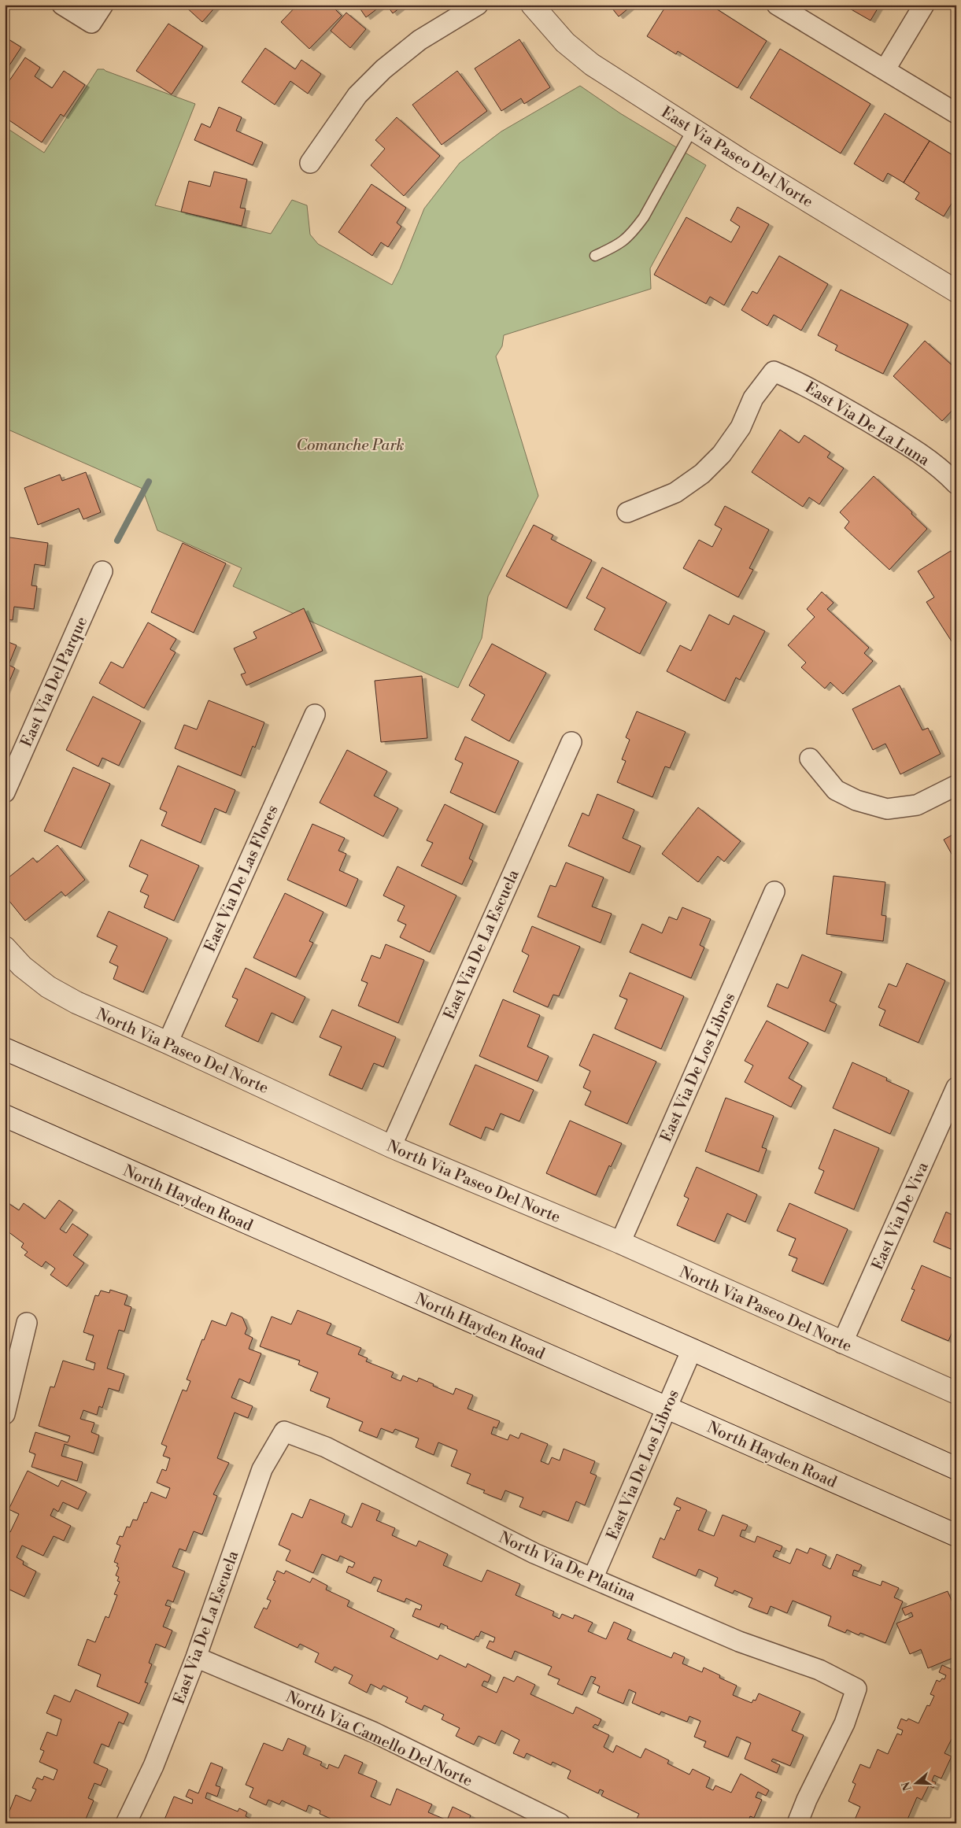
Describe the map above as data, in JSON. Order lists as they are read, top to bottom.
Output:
{
  "streets": {
    "main road": ["East Via Paseo Del Norte", "North Via Paseo Del Norte", "North Hayden Road"],
    "street": [
      "East Via De La Luna",
      "East Via Del Parque",
      "East Via De Las Flores",
      "East Via De La Escuela",
      "East Via De Los Libros",
      "East Via De Viva",
      "North Via De Platina",
      "North Via Camello Del Norte"
    ]
  },
  "crossings": [
    ["East Via De Las Flores", "North Via Paseo Del Norte"],
    ["East Via De La Escuela", "North Via Paseo Del Norte"],
    ["East Via De La Escuela", "North Via De Platina"],
    ["East Via De La Escuela", "North Via Camello Del Norte"],
    ["North Via Paseo Del Norte", "East Via De Los Libros"],
    ["North Via Paseo Del Norte", "East Via De Viva"],
    ["East Via De Los Libros", "North Hayden Road"],
    ["East Via De Los Libros", "North Via De Platina"]
  ],
  "parks": ["Comanche Park"],
  "north": "left"
}
